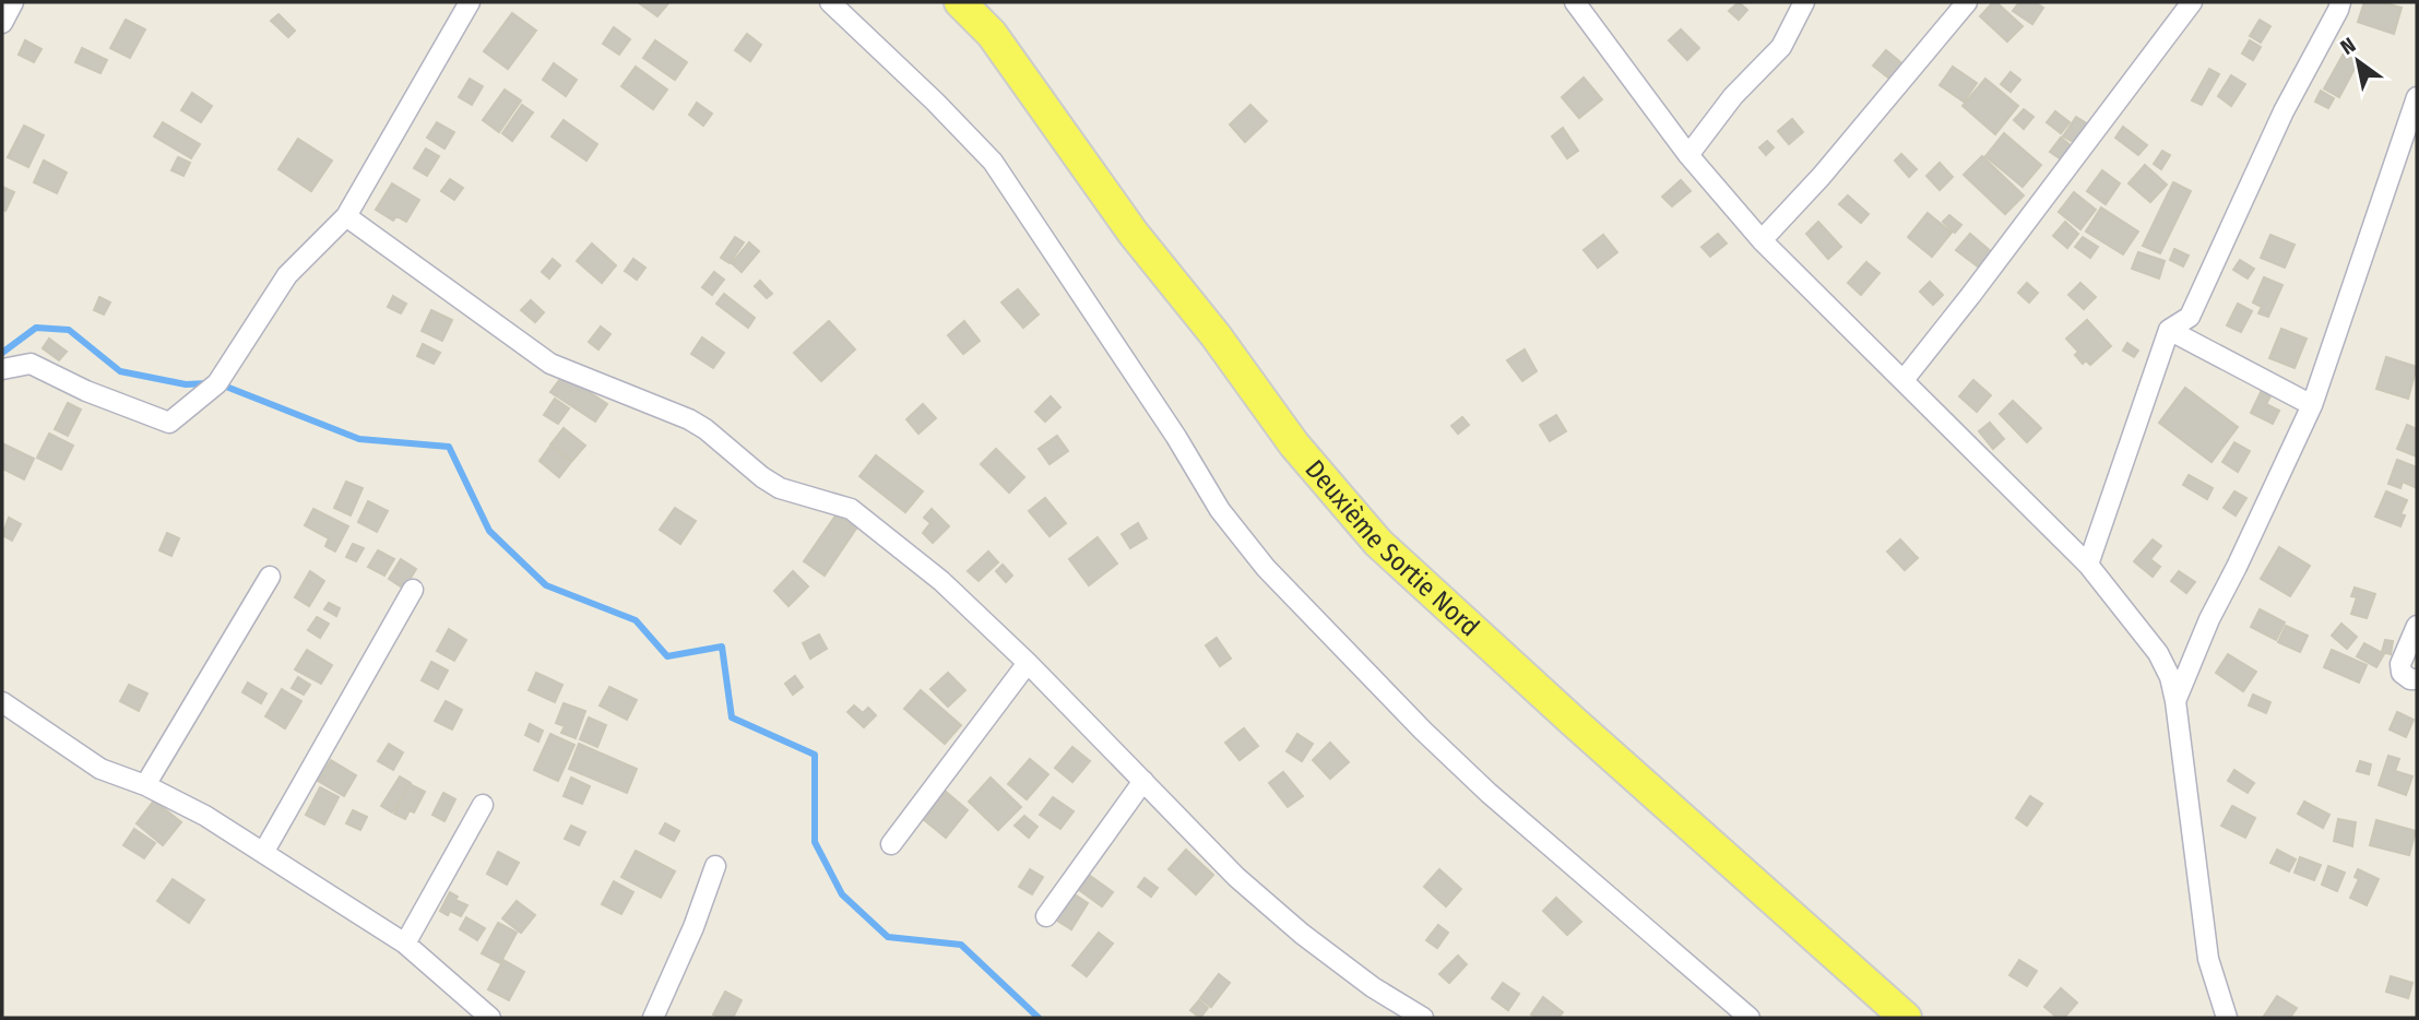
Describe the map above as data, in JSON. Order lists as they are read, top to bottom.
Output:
{
  "streets": {
    "main road": ["Deuxième Sortie Nord"]
  },
  "north": "top left"
}
